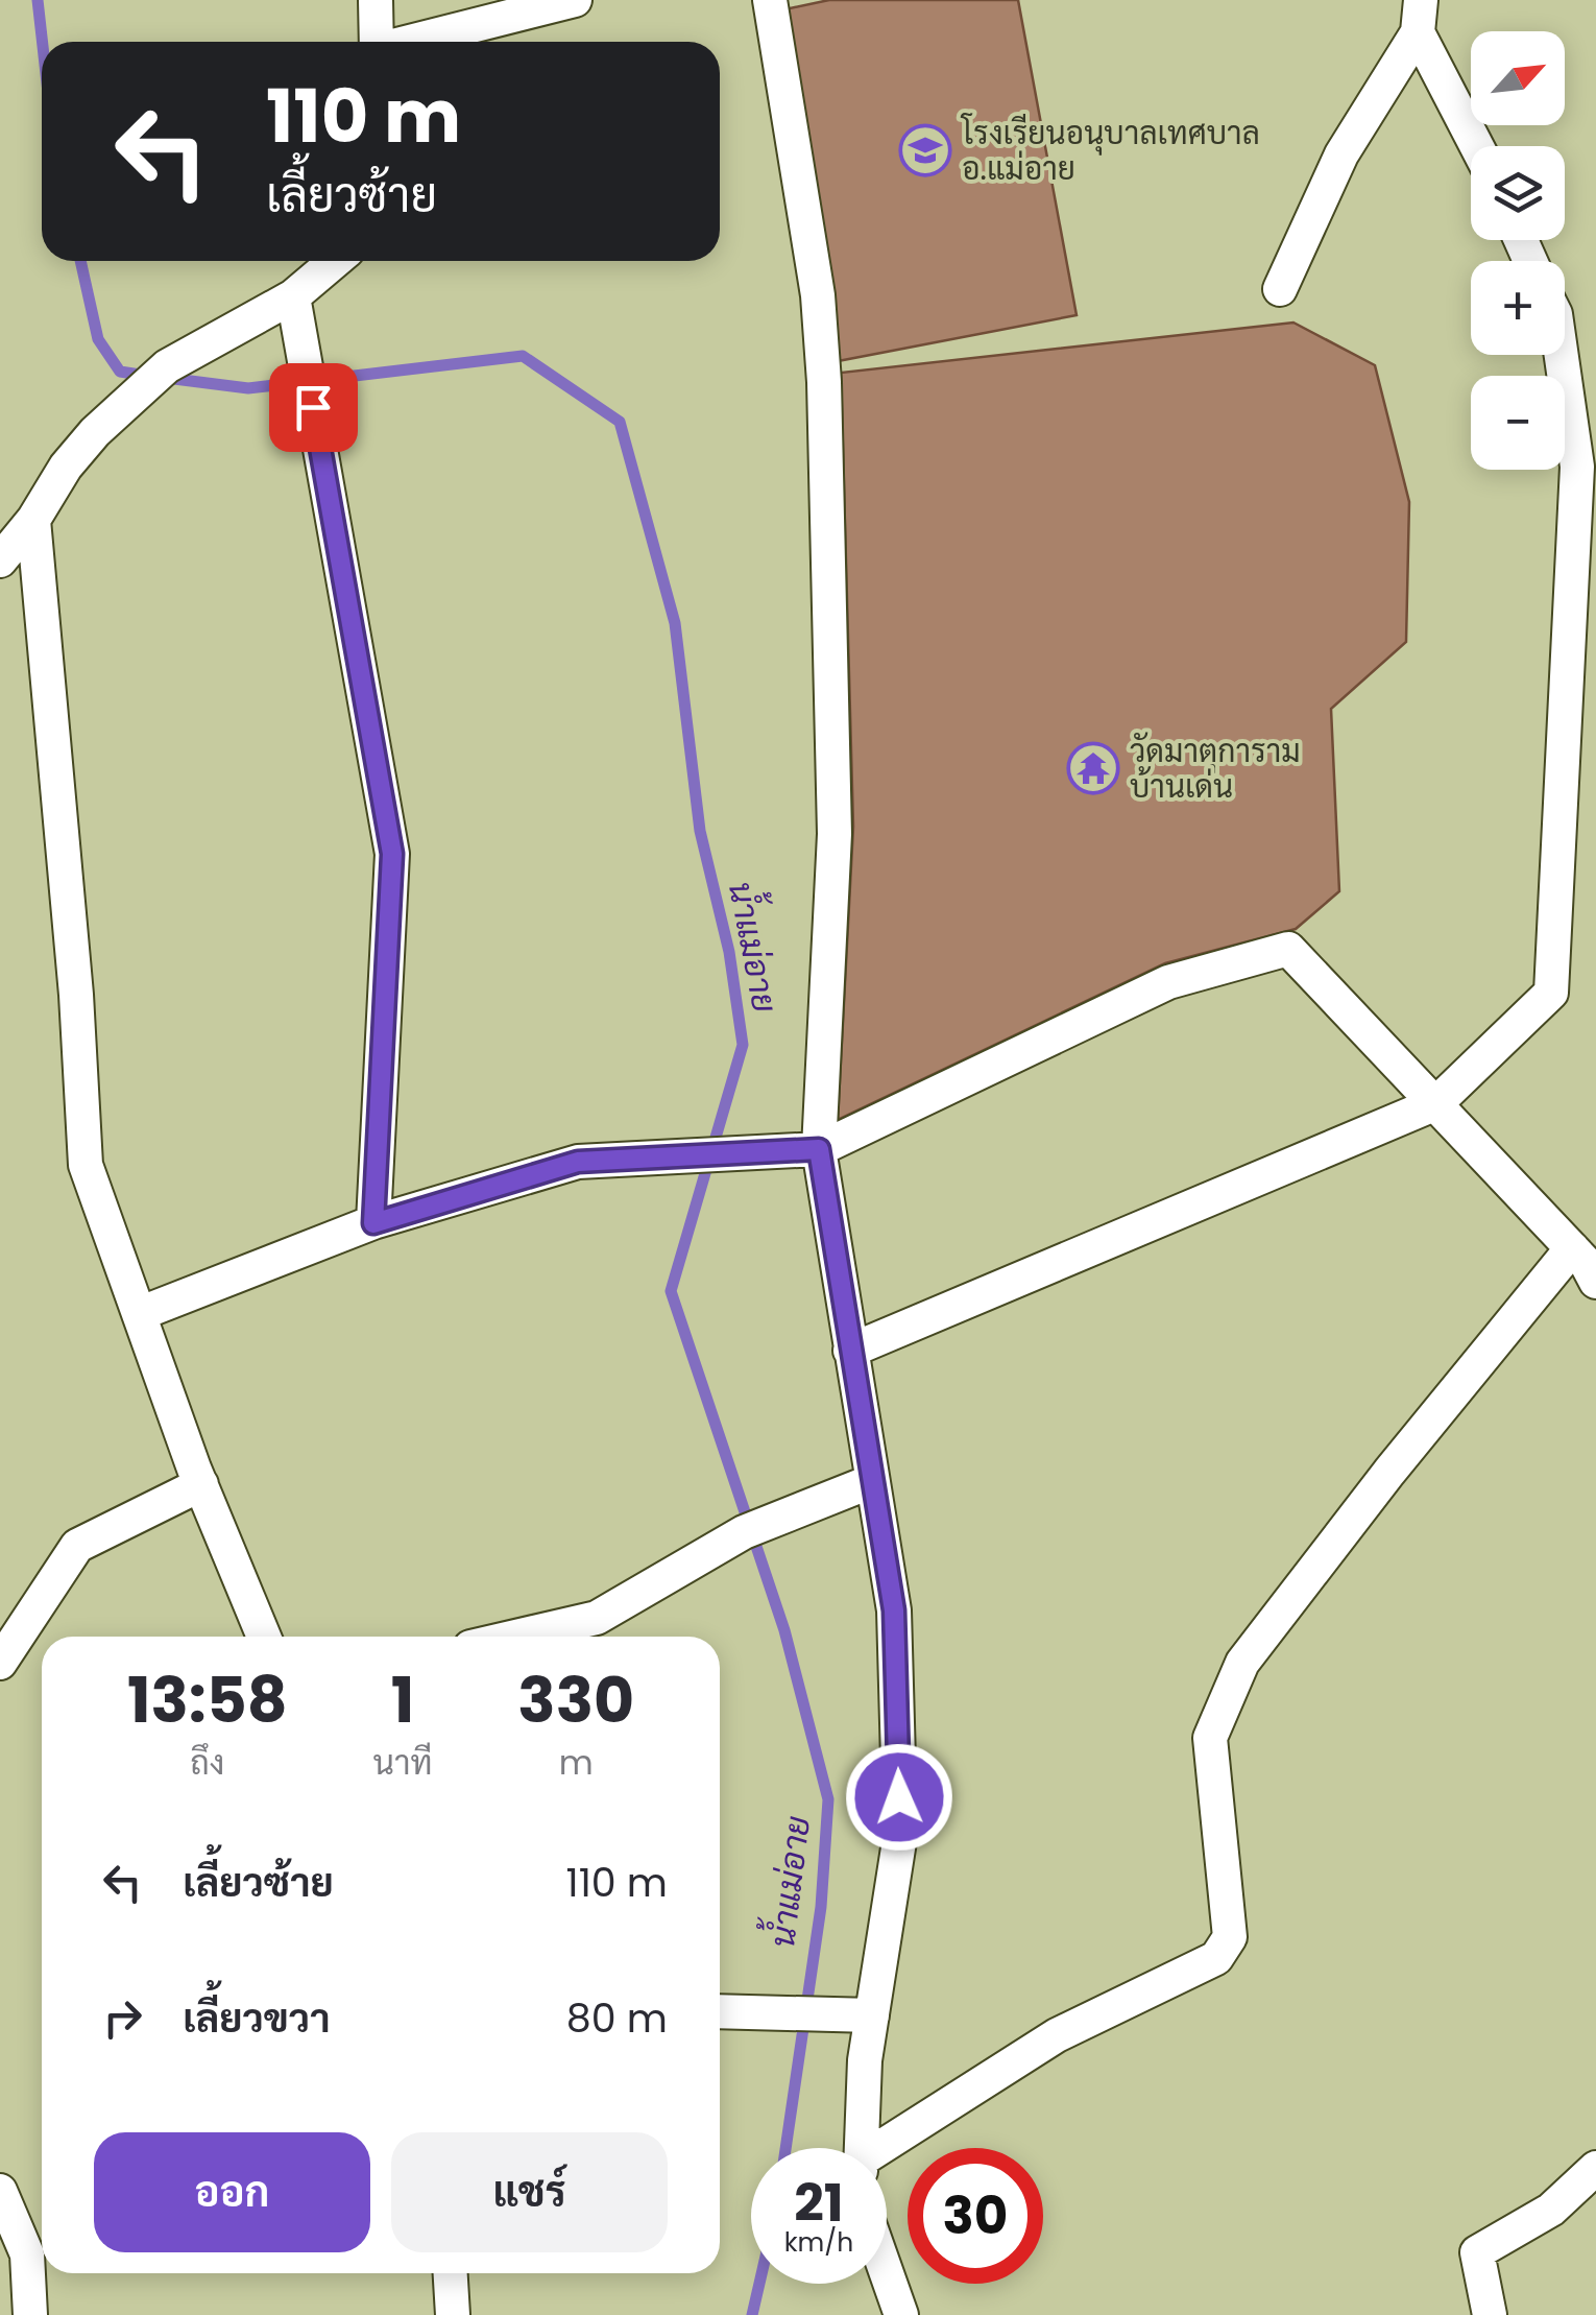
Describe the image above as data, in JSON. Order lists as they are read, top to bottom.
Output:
{
  "water": ["น้ำแม่อาย"],
  "places": {
    "school or university": ["โรงเรียนอนุบาลเทศบาล อ.แม่อาย"],
    "temple": ["วัดมาตุการาม บ้านเด่น"]
  },
  "north": "top right",
  "page": {
    "map_buttons": ["+", "−"],
    "turn": ["110 m", "เลี้ยวซ้าย"],
    "eta": [
      "13:58",
      "ถึง",
      "1",
      "นาที",
      "330",
      "m"
    ],
    "list": [
      {
        "name": "เลี้ยวซ้าย",
        "value": "110 m"
      },
      {
        "name": "เลี้ยวขวา",
        "value": "80 m"
      }
    ],
    "buttons": ["ออก", "แชร์"],
    "speed": "21 km/h",
    "limit": "30"
  }
}
